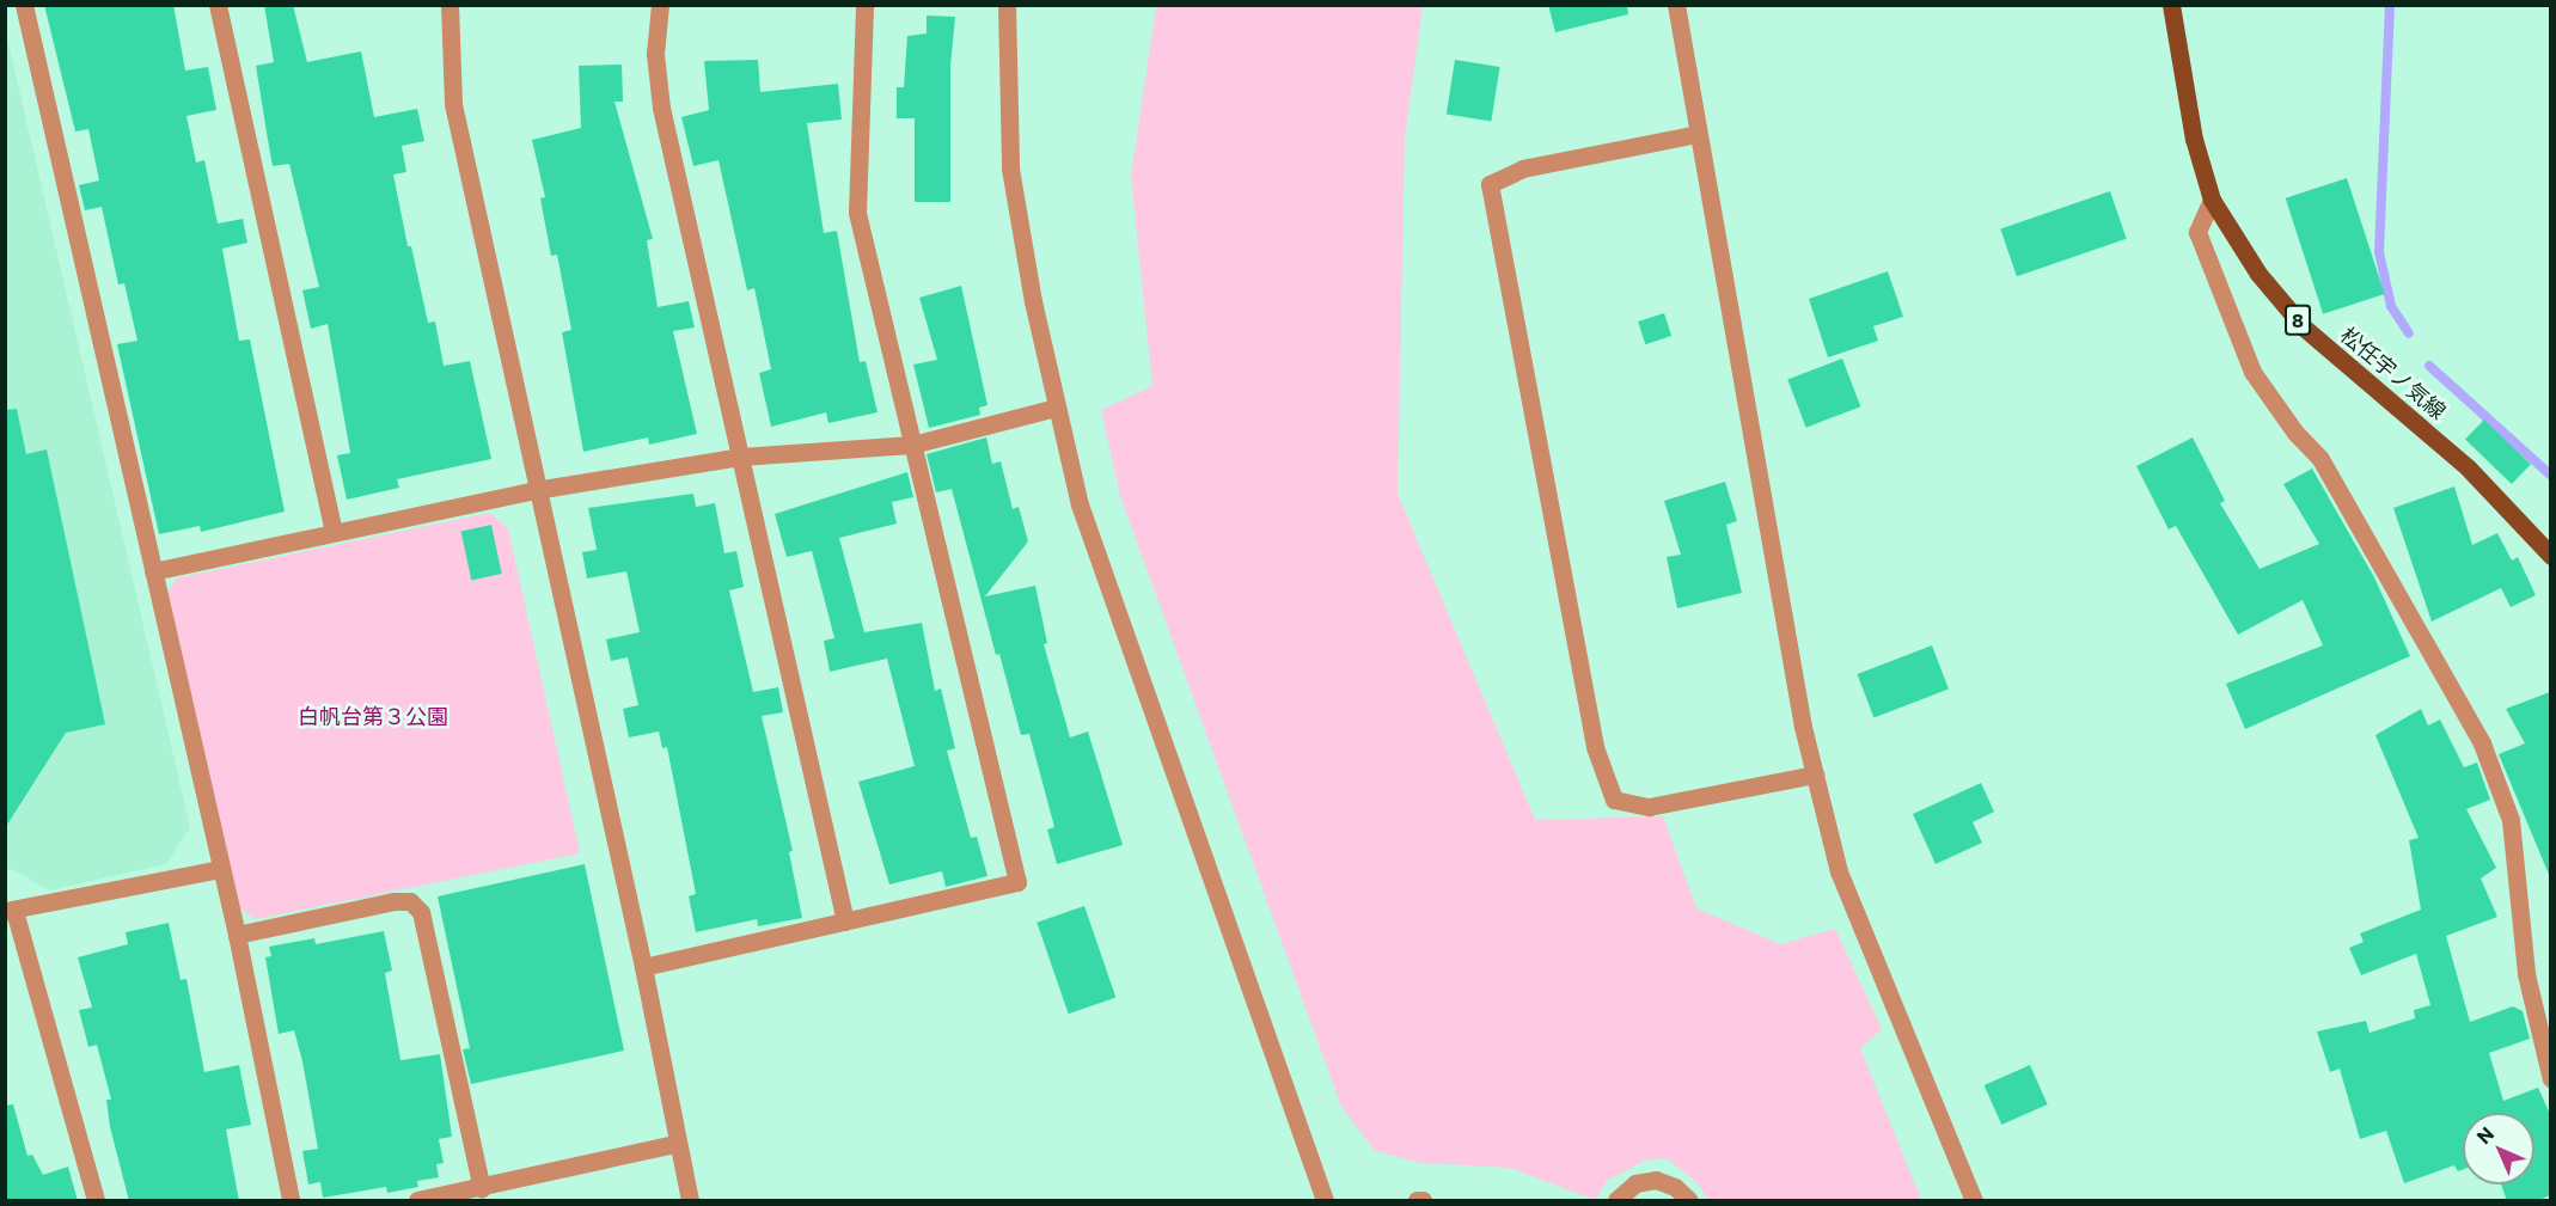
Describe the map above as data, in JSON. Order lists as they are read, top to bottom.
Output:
{
  "streets": {
    "main road": ["8", "松任宇ノ気線"]
  },
  "parks": ["白帆台第３公園"],
  "north": "top left"
}
